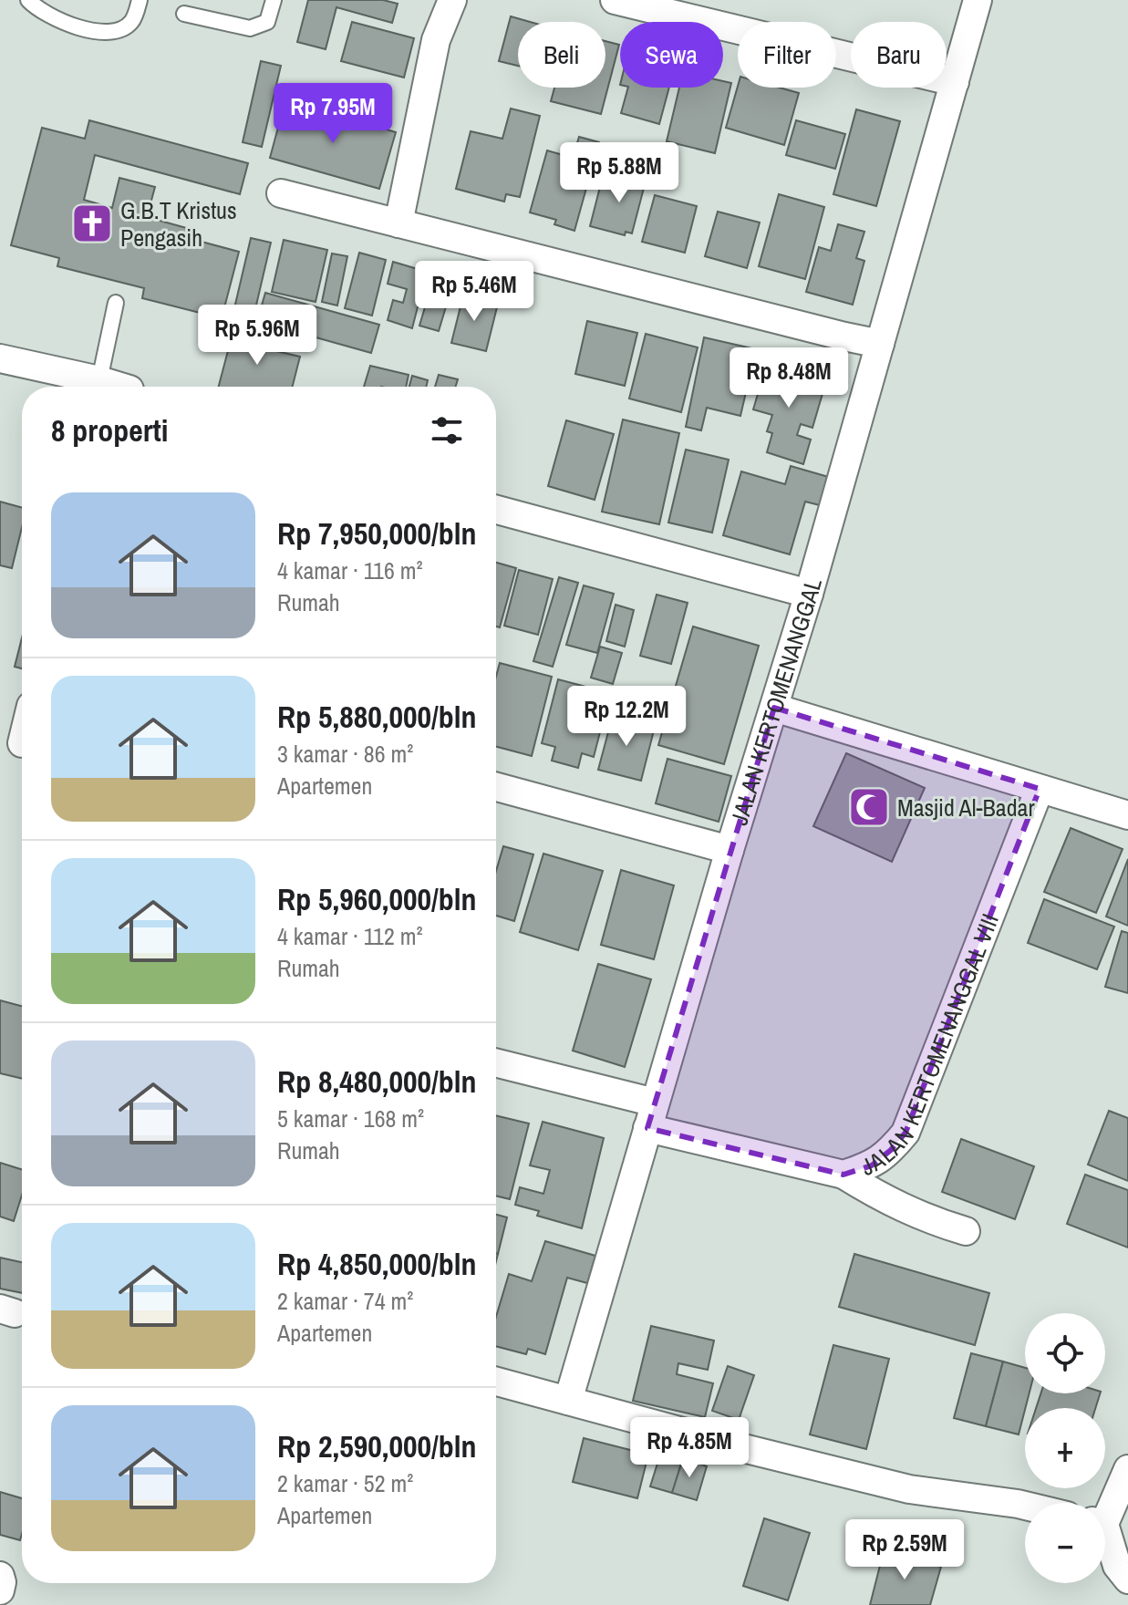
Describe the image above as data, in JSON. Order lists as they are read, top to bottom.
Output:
{
  "streets": {
    "street": ["JALAN KERTOMENANGGAL", "JALAN KERTOMENANGGAL VIII"]
  },
  "crossings": [
    ["JALAN KERTOMENANGGAL", "JALAN KERTOMENANGGAL VIII"]
  ],
  "places": {
    "church": ["G.B.T Kristus Pengasih"],
    "mosque": ["Masjid Al-Badar"]
  },
  "page": {
    "chip": [
      "Beli",
      "Sewa",
      "Filter",
      "Baru"
    ],
    "price": [
      "Rp 7.95M",
      "Rp 5.88M",
      "Rp 5.46M",
      "Rp 5.96M",
      "Rp 8.48M",
      "Rp 12.2M",
      "Rp 4.85M",
      "Rp 2.59M"
    ],
    "heading": "8 properti",
    "list": [
      {
        "name": "Rp 7,950,000/bln",
        "note": "4 kamar · 116 m² · Rumah"
      },
      {
        "name": "Rp 5,880,000/bln",
        "note": "3 kamar · 86 m² · Apartemen"
      },
      {
        "name": "Rp 5,960,000/bln",
        "note": "4 kamar · 112 m² · Rumah"
      },
      {
        "name": "Rp 8,480,000/bln",
        "note": "5 kamar · 168 m² · Rumah"
      },
      {
        "name": "Rp 4,850,000/bln",
        "note": "2 kamar · 74 m² · Apartemen"
      },
      {
        "name": "Rp 2,590,000/bln",
        "note": "2 kamar · 52 m² · Apartemen"
      }
    ],
    "map_buttons": ["+", "−"]
  }
}
